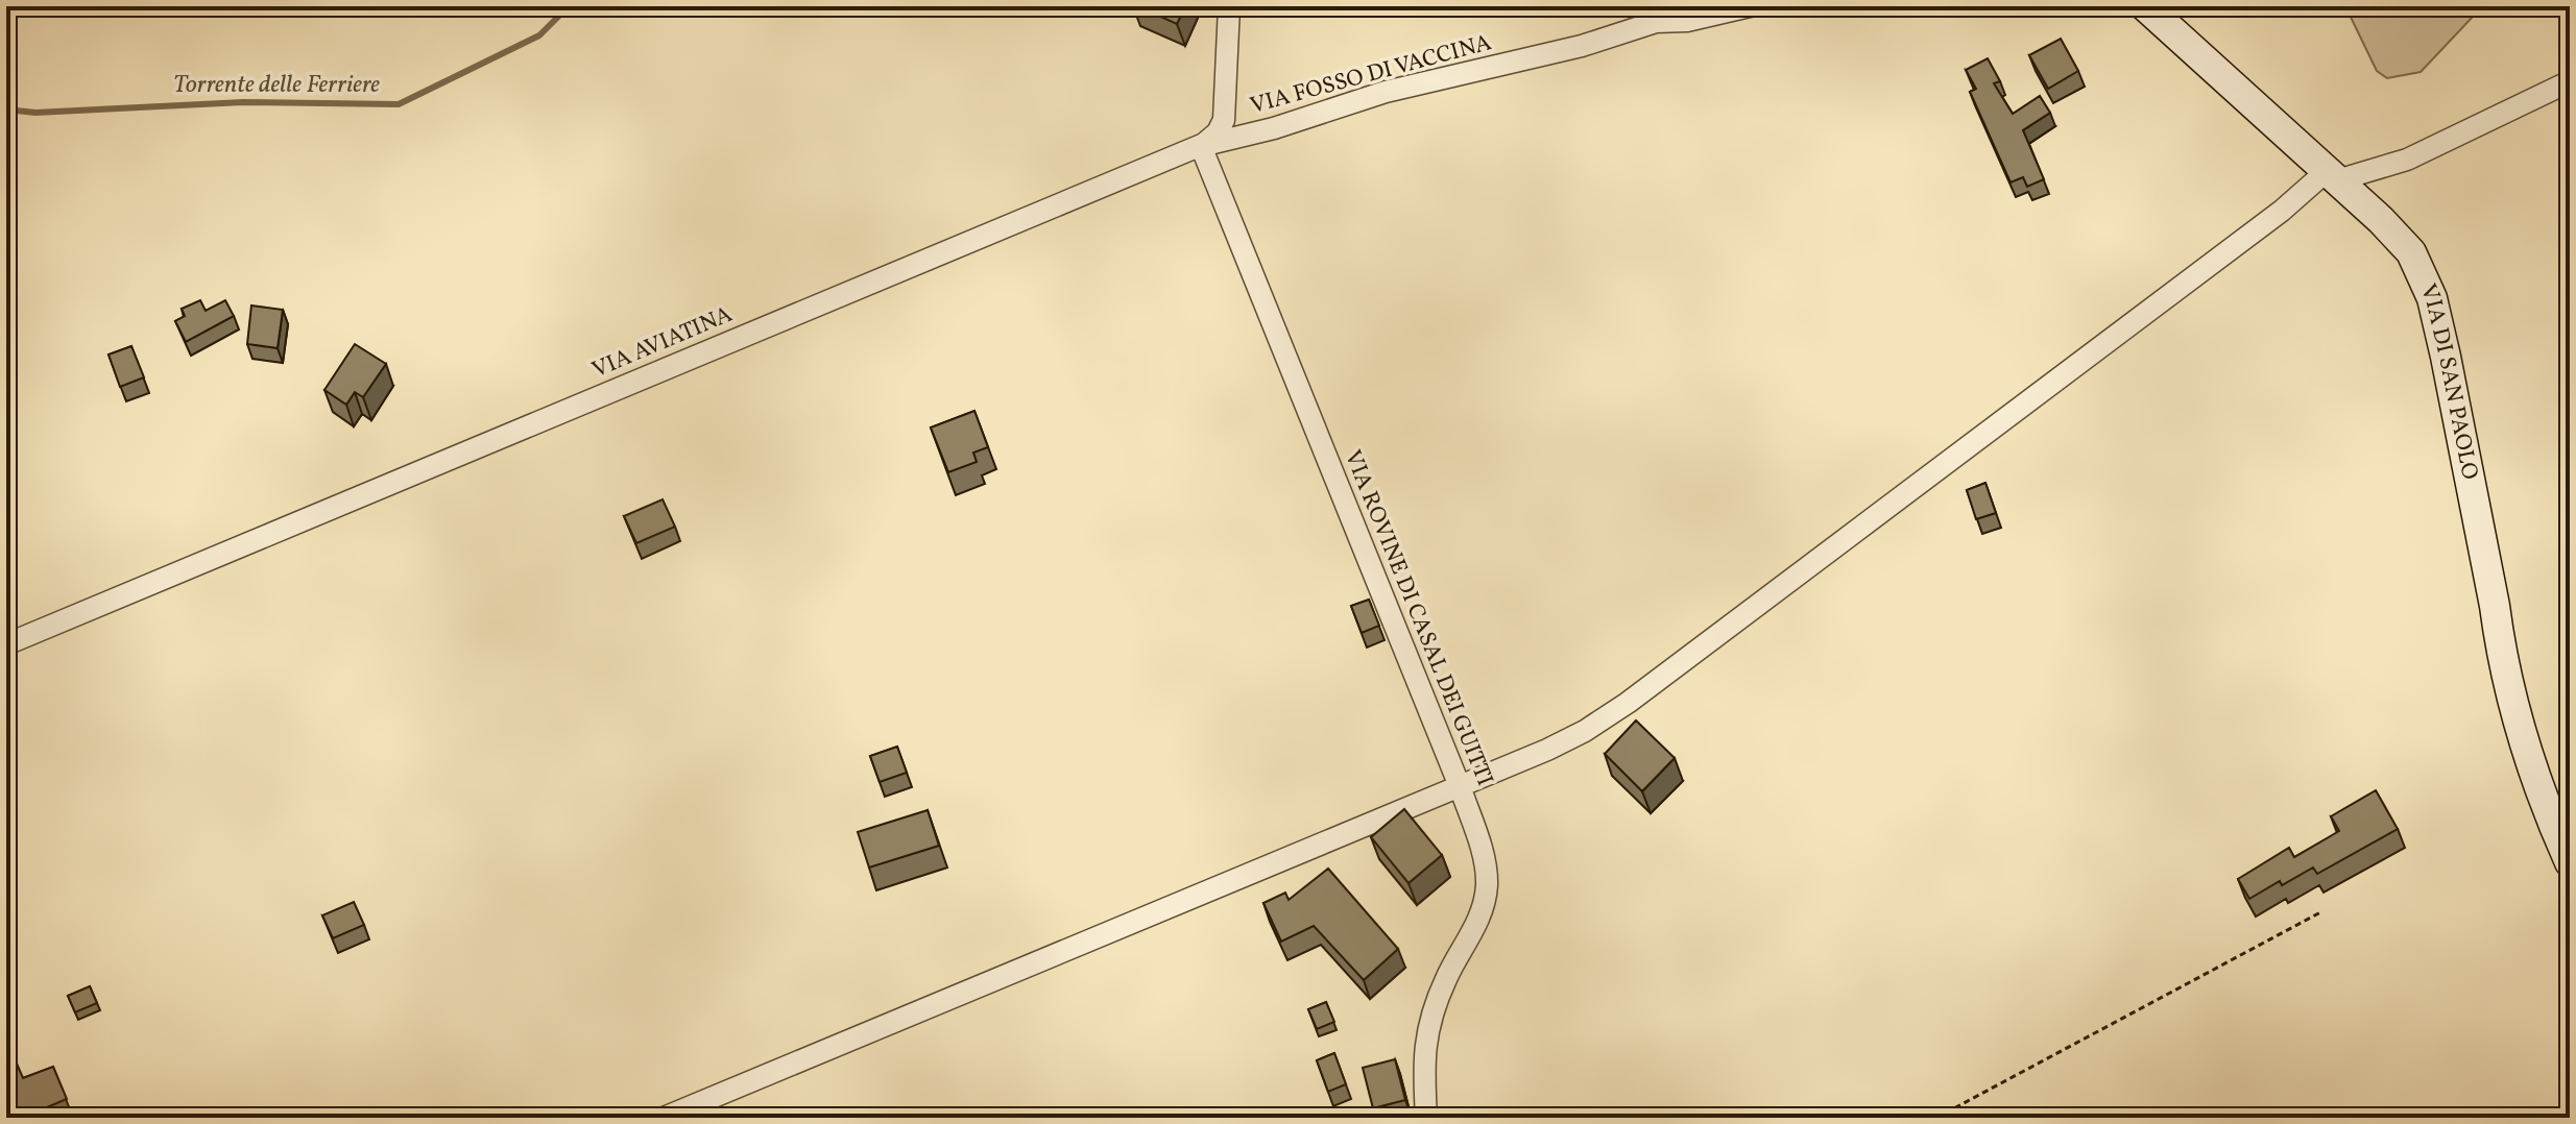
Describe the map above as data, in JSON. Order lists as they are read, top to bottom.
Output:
{
  "streets": {
    "street": [
      "VIA FOSSO DI VACCINA",
      "VIA AVIATINA",
      "VIA DI SAN PAOLO",
      "VIA ROVINE DI CASAL DEI GUITTI"
    ]
  },
  "crossings": [
    ["VIA FOSSO DI VACCINA", "VIA AVIATINA"],
    ["VIA FOSSO DI VACCINA", "VIA ROVINE DI CASAL DEI GUITTI"],
    ["VIA AVIATINA", "VIA ROVINE DI CASAL DEI GUITTI"]
  ],
  "water": ["Torrente delle Ferriere"]
}
